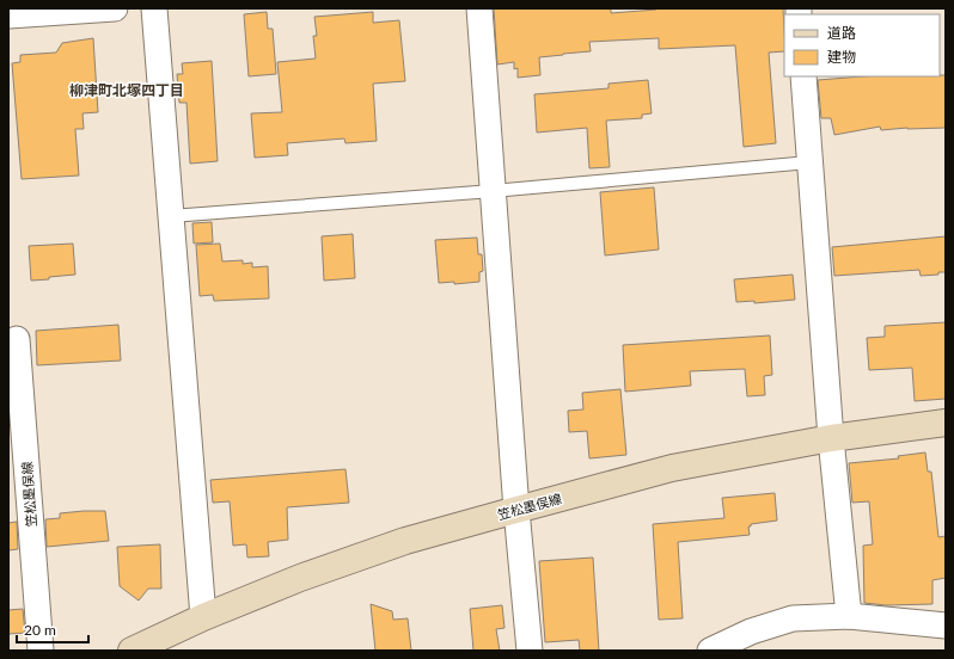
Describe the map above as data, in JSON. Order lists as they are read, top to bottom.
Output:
{
  "streets": {
    "main road": ["笠松墨俣線"]
  },
  "districts": ["柳津町北塚四丁目"],
  "legend": ["道路", "建物"],
  "scale_bar": "20 m"
}
